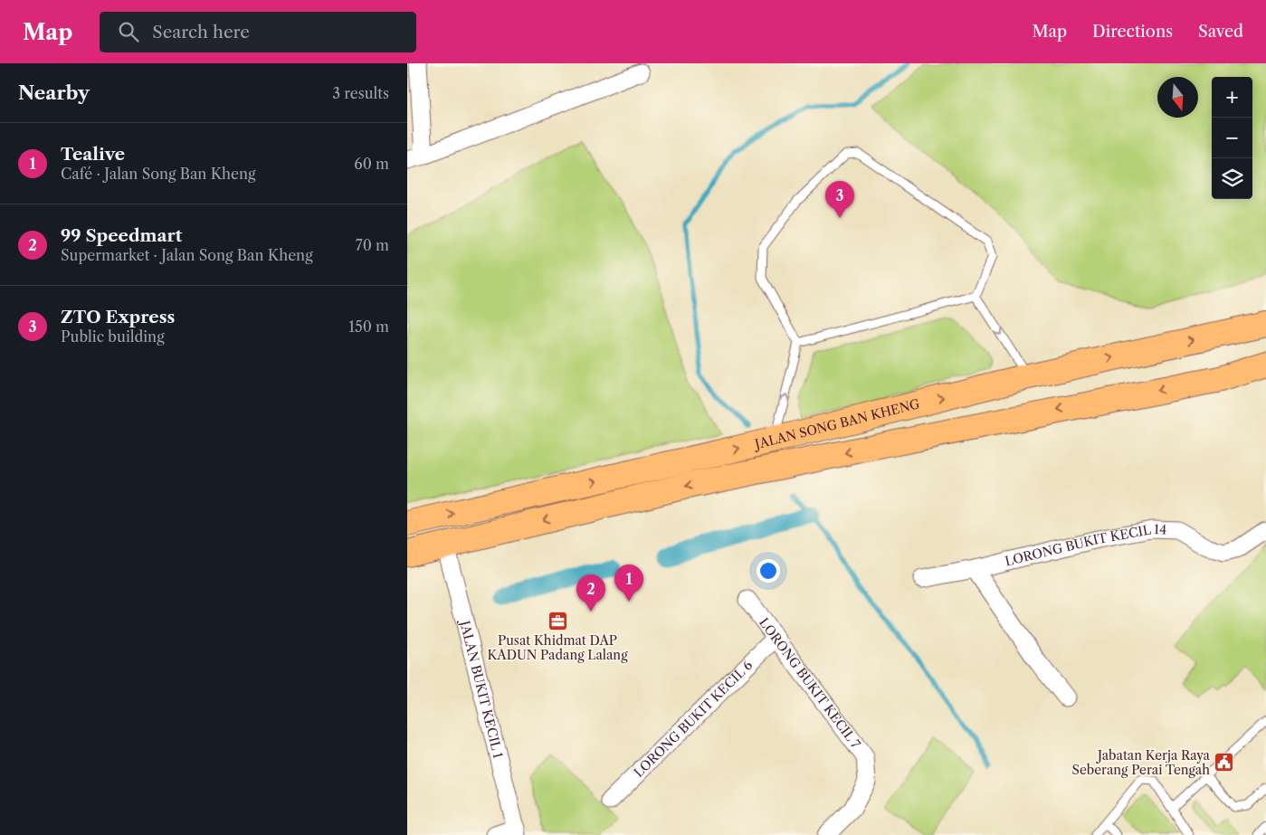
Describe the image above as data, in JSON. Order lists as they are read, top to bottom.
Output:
{
  "streets": {
    "main road": ["JALAN SONG BAN KHENG"],
    "street": [
      "LORONG BUKIT KECIL 14",
      "LORONG BUKIT KECIL 7",
      "JALAN BUKIT KECIL 1",
      "LORONG BUKIT KECIL 6"
    ]
  },
  "crossings": [
    ["LORONG BUKIT KECIL 7", "LORONG BUKIT KECIL 6"]
  ],
  "places": {
    "office": ["Pusat Khidmat DAP KADUN Padang Lalang"],
    "public building": ["Jabatan Kerja Raya Seberang Perai Tengah"]
  },
  "north": "bottom",
  "page": {
    "header": "Map",
    "search": "Search here",
    "nav": ["Map", "Directions", "Saved"],
    "heading": ["Nearby", "3 results"],
    "map_buttons": ["+", "−"],
    "list": [
      {
        "mark": "1",
        "name": "Tealive",
        "note": "Café · Jalan Song Ban Kheng",
        "value": "60 m"
      },
      {
        "mark": "2",
        "name": "99 Speedmart",
        "note": "Supermarket · Jalan Song Ban Kheng",
        "value": "70 m"
      },
      {
        "mark": "3",
        "name": "ZTO Express",
        "note": "Public building",
        "value": "150 m"
      }
    ],
    "pins": ["3", "1", "2"]
  }
}
